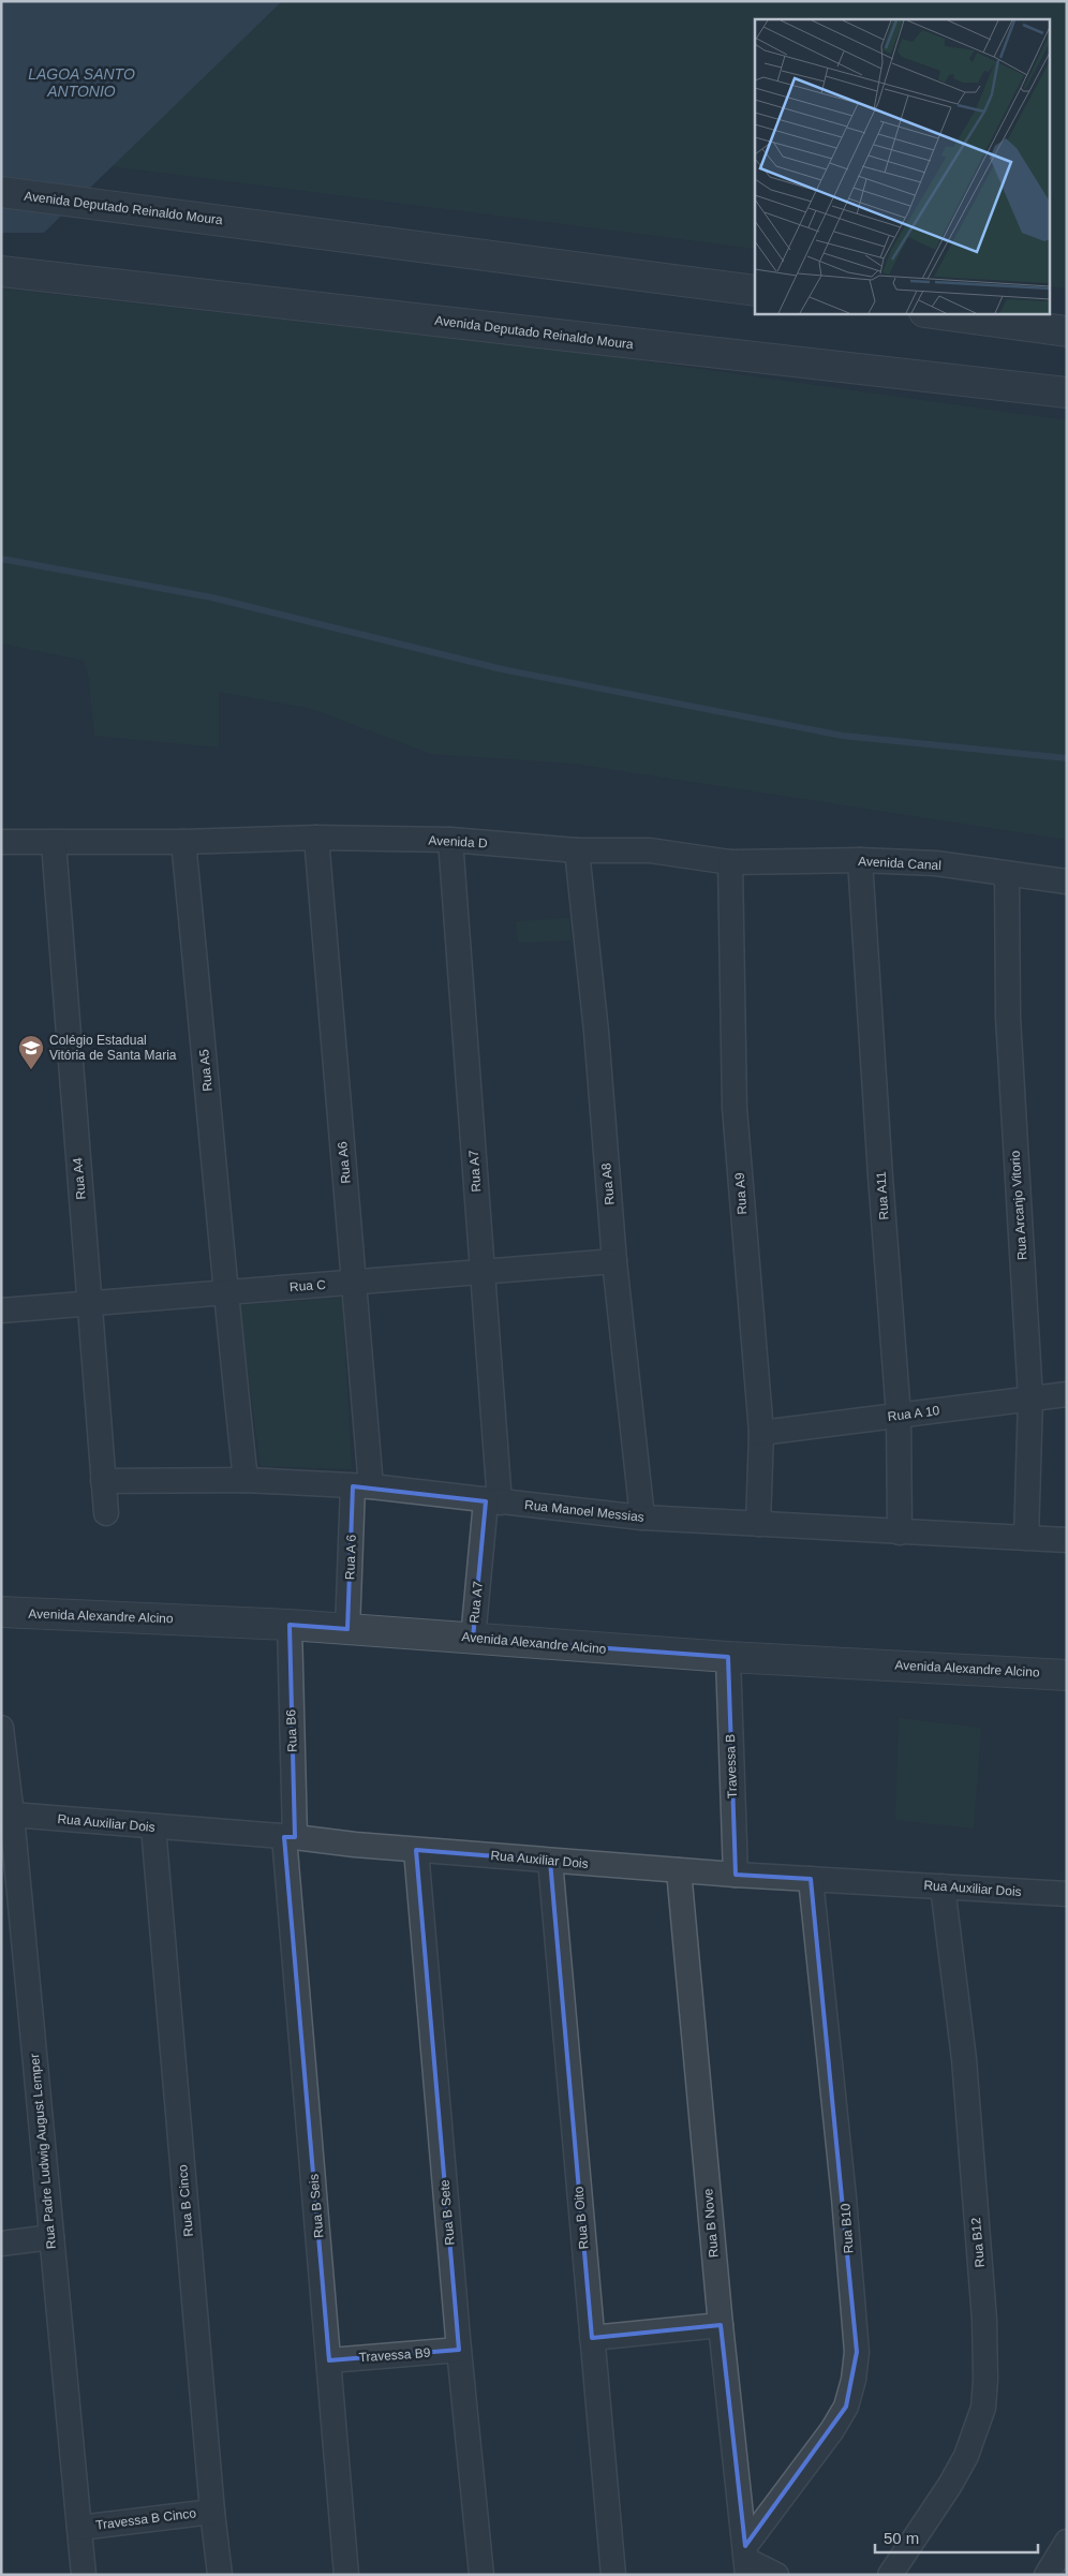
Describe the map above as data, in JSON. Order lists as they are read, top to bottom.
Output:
{
  "streets": {
    "street": [
      "Avenida Deputado Reinaldo Moura",
      "Avenida D",
      "Avenida Canal",
      "Rua A5",
      "Rua A6",
      "Rua A7",
      "Rua A4",
      "Rua A8",
      "Rua A9",
      "Rua A11",
      "Rua Arcanjo Vitorio",
      "Rua C",
      "Rua A 10",
      "Rua Manoel Messias",
      "Rua A 6",
      "Avenida Alexandre Alcino",
      "Rua B6",
      "Travessa B",
      "Rua Auxiliar Dois",
      "Rua Padre Ludwig August Lemper",
      "Rua B Cinco",
      "Rua B Seis",
      "Rua B Sete",
      "Rua B Oito",
      "Rua B Nove",
      "Rua B10",
      "Rua B12",
      "Travessa B9",
      "Travessa B Cinco"
    ]
  },
  "crossings": [
    ["Avenida D", "Avenida Canal"],
    ["Avenida D", "Rua A5"],
    ["Avenida D", "Rua A6"],
    ["Avenida D", "Rua A7"],
    ["Avenida D", "Rua A8"],
    ["Avenida D", "Rua A9"],
    ["Avenida Canal", "Rua A9"],
    ["Avenida Canal", "Rua A11"],
    ["Avenida Canal", "Rua Arcanjo Vitorio"],
    ["Rua A5", "Rua C"],
    ["Rua A5", "Rua Manoel Messias"],
    ["Rua A6", "Rua C"],
    ["Rua A6", "Rua Manoel Messias"],
    ["Rua A6", "Rua A 6"],
    ["Rua A7", "Rua C"],
    ["Rua A7", "Rua Manoel Messias"],
    ["Rua A7", "Avenida Alexandre Alcino"],
    ["Rua A4", "Rua C"],
    ["Rua A4", "Rua Manoel Messias"],
    ["Rua A8", "Rua C"],
    ["Rua A8", "Rua Manoel Messias"],
    ["Rua A9", "Rua A 10"],
    ["Rua A9", "Rua Manoel Messias"],
    ["Rua A11", "Rua A 10"],
    ["Rua A11", "Rua Manoel Messias"],
    ["Rua Arcanjo Vitorio", "Rua A 10"],
    ["Rua Arcanjo Vitorio", "Rua Manoel Messias"],
    ["Rua Manoel Messias", "Rua A 6"],
    ["Rua A 6", "Avenida Alexandre Alcino"],
    ["Avenida Alexandre Alcino", "Rua B6"],
    ["Avenida Alexandre Alcino", "Travessa B"],
    ["Rua B6", "Rua Auxiliar Dois"],
    ["Rua B6", "Rua B Seis"],
    ["Travessa B", "Rua Auxiliar Dois"],
    ["Rua Auxiliar Dois", "Rua Padre Ludwig August Lemper"],
    ["Rua Auxiliar Dois", "Rua B Cinco"],
    ["Rua Auxiliar Dois", "Rua B Seis"],
    ["Rua Auxiliar Dois", "Rua B Sete"],
    ["Rua Auxiliar Dois", "Rua B Oito"],
    ["Rua Auxiliar Dois", "Rua B Nove"],
    ["Rua Auxiliar Dois", "Rua B10"],
    ["Rua Auxiliar Dois", "Rua B12"],
    ["Rua Padre Ludwig August Lemper", "Travessa B Cinco"],
    ["Rua B Cinco", "Travessa B Cinco"],
    ["Rua B Seis", "Travessa B9"],
    ["Rua B Sete", "Travessa B9"],
    ["Rua B Nove", "Rua B10"]
  ],
  "water": ["LAGOA SANTO ANTONIO"],
  "places": {
    "school or university": ["Colégio Estadual Vitória de Santa Maria"]
  },
  "scale_bar": "50 m"
}
